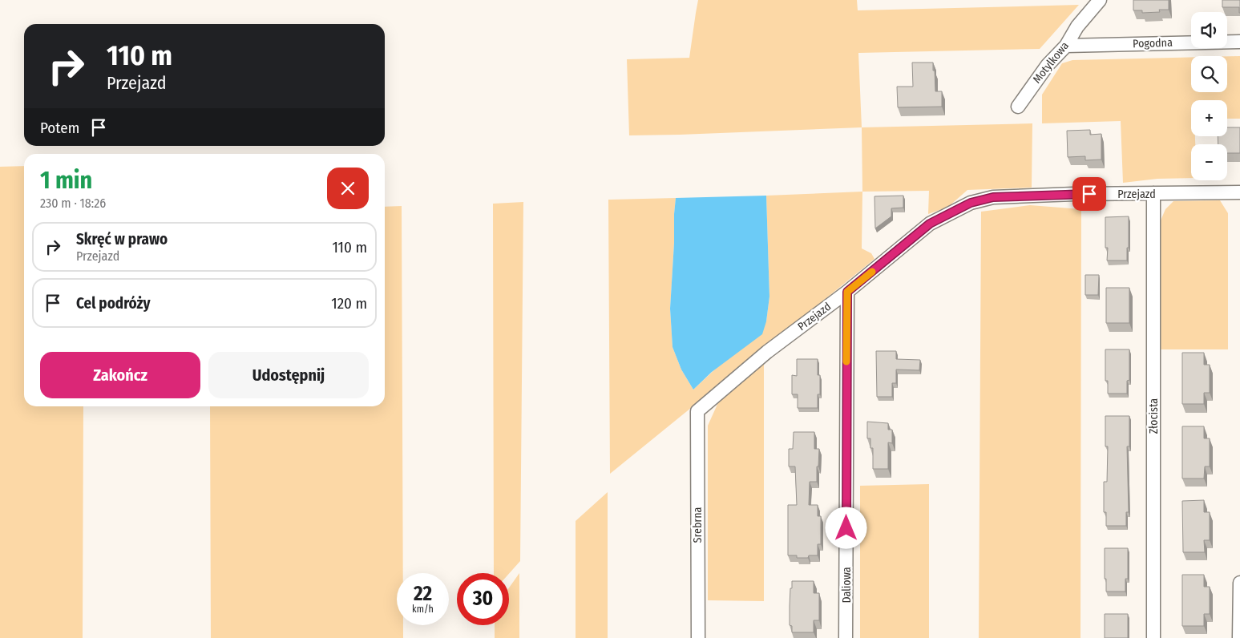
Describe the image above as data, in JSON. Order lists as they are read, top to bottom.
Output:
{
  "streets": {
    "street": [
      "Pogodna",
      "Motylkowa",
      "Przejazd",
      "Złocista",
      "Srebrna",
      "Daliowa"
    ]
  },
  "crossings": [
    ["Pogodna", "Motylkowa"],
    ["Przejazd", "Złocista"],
    ["Przejazd", "Srebrna"],
    ["Przejazd", "Daliowa"]
  ],
  "page": {
    "map_buttons": ["+", "−"],
    "turn": ["110 m", "Przejazd"],
    "then": "Potem",
    "heading": ["1 min", "230 m · 18:26"],
    "list": [
      {
        "name": "Skręć w prawo",
        "note": "Przejazd",
        "value": "110 m"
      },
      {
        "name": "Cel podróży",
        "value": "120 m"
      }
    ],
    "buttons": ["Zakończ", "Udostępnij"],
    "speed": "22 km/h",
    "limit": "30"
  }
}
